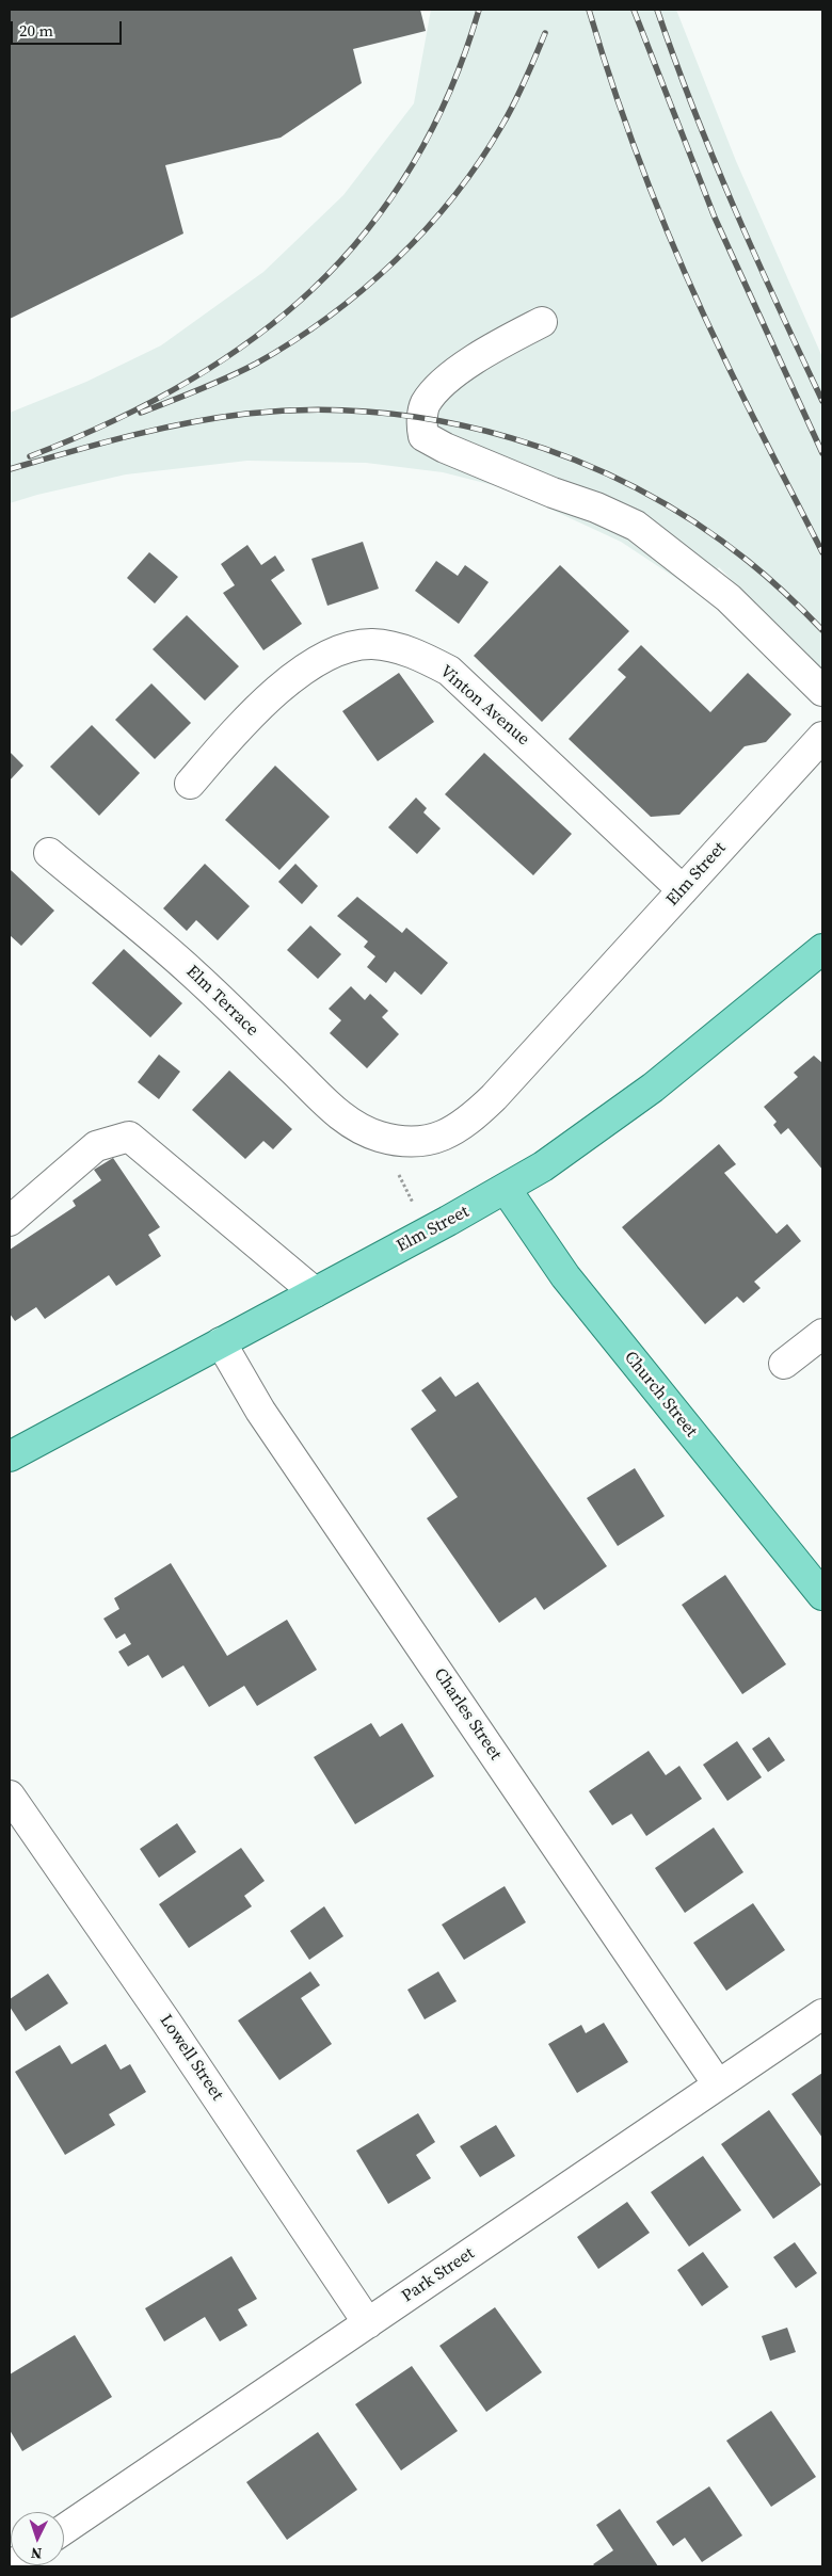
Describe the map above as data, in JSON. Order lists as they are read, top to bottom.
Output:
{
  "streets": {
    "main road": ["Elm Street", "Church Street"],
    "street": [
      "Vinton Avenue",
      "Elm Terrace",
      "Charles Street",
      "Lowell Street",
      "Park Street"
    ]
  },
  "crossings": [
    ["Vinton Avenue", "Elm Street"],
    ["Elm Street", "Elm Terrace"],
    ["Elm Street", "Church Street"],
    ["Elm Street", "Charles Street"],
    ["Charles Street", "Park Street"],
    ["Lowell Street", "Park Street"]
  ],
  "scale_bar": "20 m",
  "north": "bottom"
}
